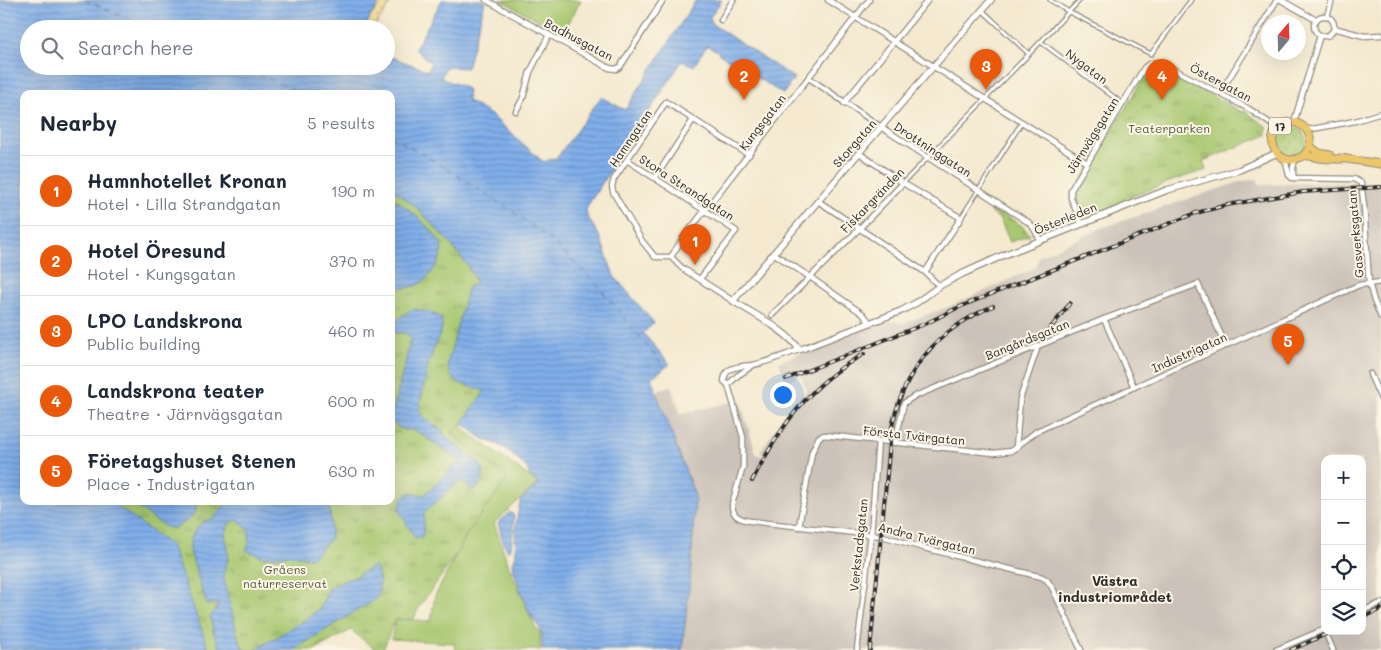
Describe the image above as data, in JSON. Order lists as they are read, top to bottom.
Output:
{
  "streets": {
    "main road": ["17"],
    "street": [
      "Badhusgatan",
      "Nygatan",
      "Östergatan",
      "Kungsgatan",
      "Järnvägsgatan",
      "Hamngatan",
      "Storgatan",
      "Drottninggatan",
      "Stora Strandgatan",
      "Fiskargränden",
      "Österleden",
      "Gasverksgatan",
      "Bangårdsgatan",
      "Industrigatan",
      "Första Tvärgatan",
      "Andra Tvärgatan",
      "Verkstadsgatan"
    ]
  },
  "crossings": [
    ["Nygatan", "Järnvägsgatan"],
    ["Nygatan", "Fiskargränden"],
    ["Östergatan", "17"],
    ["Östergatan", "Järnvägsgatan"],
    ["Östergatan", "Österleden"],
    ["Kungsgatan", "Hamngatan"],
    ["Kungsgatan", "Drottninggatan"],
    ["Kungsgatan", "Stora Strandgatan"],
    ["17", "Österleden"],
    ["Järnvägsgatan", "Österleden"],
    ["Hamngatan", "Stora Strandgatan"],
    ["Storgatan", "Drottninggatan"],
    ["Drottninggatan", "Fiskargränden"],
    ["Drottninggatan", "Österleden"],
    ["Gasverksgatan", "Industrigatan"],
    ["Bangårdsgatan", "Industrigatan"],
    ["Bangårdsgatan", "Första Tvärgatan"],
    ["Industrigatan", "Första Tvärgatan"],
    ["Första Tvärgatan", "Andra Tvärgatan"],
    ["Första Tvärgatan", "Verkstadsgatan"],
    ["Andra Tvärgatan", "Verkstadsgatan"]
  ],
  "districts": ["Västra industriområdet"],
  "parks": ["Teaterparken", "Gråens naturreservat"],
  "north": "top",
  "page": {
    "search": "Search here",
    "pins": [
      "3",
      "2",
      "4",
      "1",
      "5"
    ],
    "heading": ["Nearby", "5 results"],
    "list": [
      {
        "mark": "1",
        "name": "Hamnhotellet Kronan",
        "note": "Hotel · Lilla Strandgatan",
        "value": "190 m"
      },
      {
        "mark": "2",
        "name": "Hotel Öresund",
        "note": "Hotel · Kungsgatan",
        "value": "370 m"
      },
      {
        "mark": "3",
        "name": "LPO Landskrona",
        "note": "Public building",
        "value": "460 m"
      },
      {
        "mark": "4",
        "name": "Landskrona teater",
        "note": "Theatre · Järnvägsgatan",
        "value": "600 m"
      },
      {
        "mark": "5",
        "name": "Företagshuset Stenen",
        "note": "Place · Industrigatan",
        "value": "630 m"
      }
    ],
    "map_buttons": ["+", "−"]
  }
}
